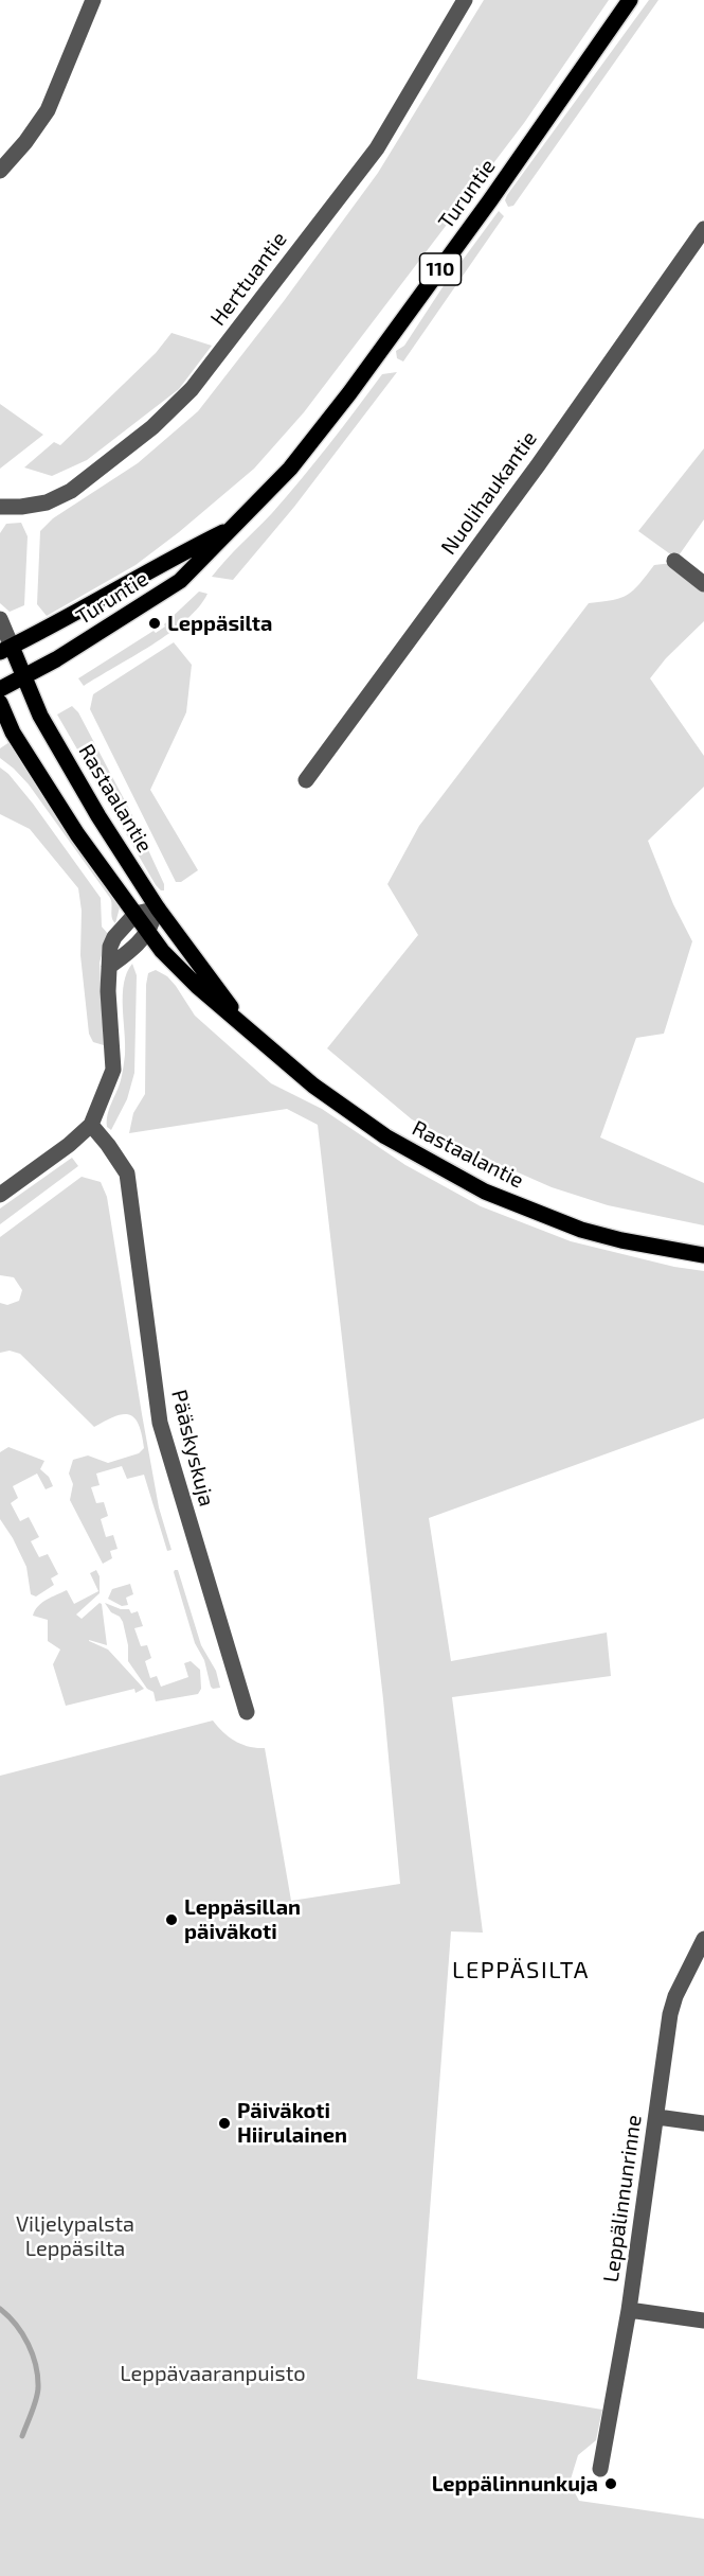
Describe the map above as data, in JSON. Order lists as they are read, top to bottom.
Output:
{
  "streets": {
    "main road": ["Turuntie", "110", "Rastaalantie"],
    "street": [
      "Herttuantie",
      "Nuolihaukantie",
      "Pääskyskuja",
      "Leppälinnunrinne"
    ]
  },
  "crossings": [
    ["Turuntie", "Rastaalantie"]
  ],
  "districts": ["LEPPÄSILTA"],
  "parks": ["Viljelypalsta Leppäsilta", "Leppävaaranpuisto"],
  "places": [
    "Leppäsilta",
    "Leppäsillan päiväkoti",
    "Päiväkoti Hiirulainen",
    "Leppälinnunkuja"
  ]
}
